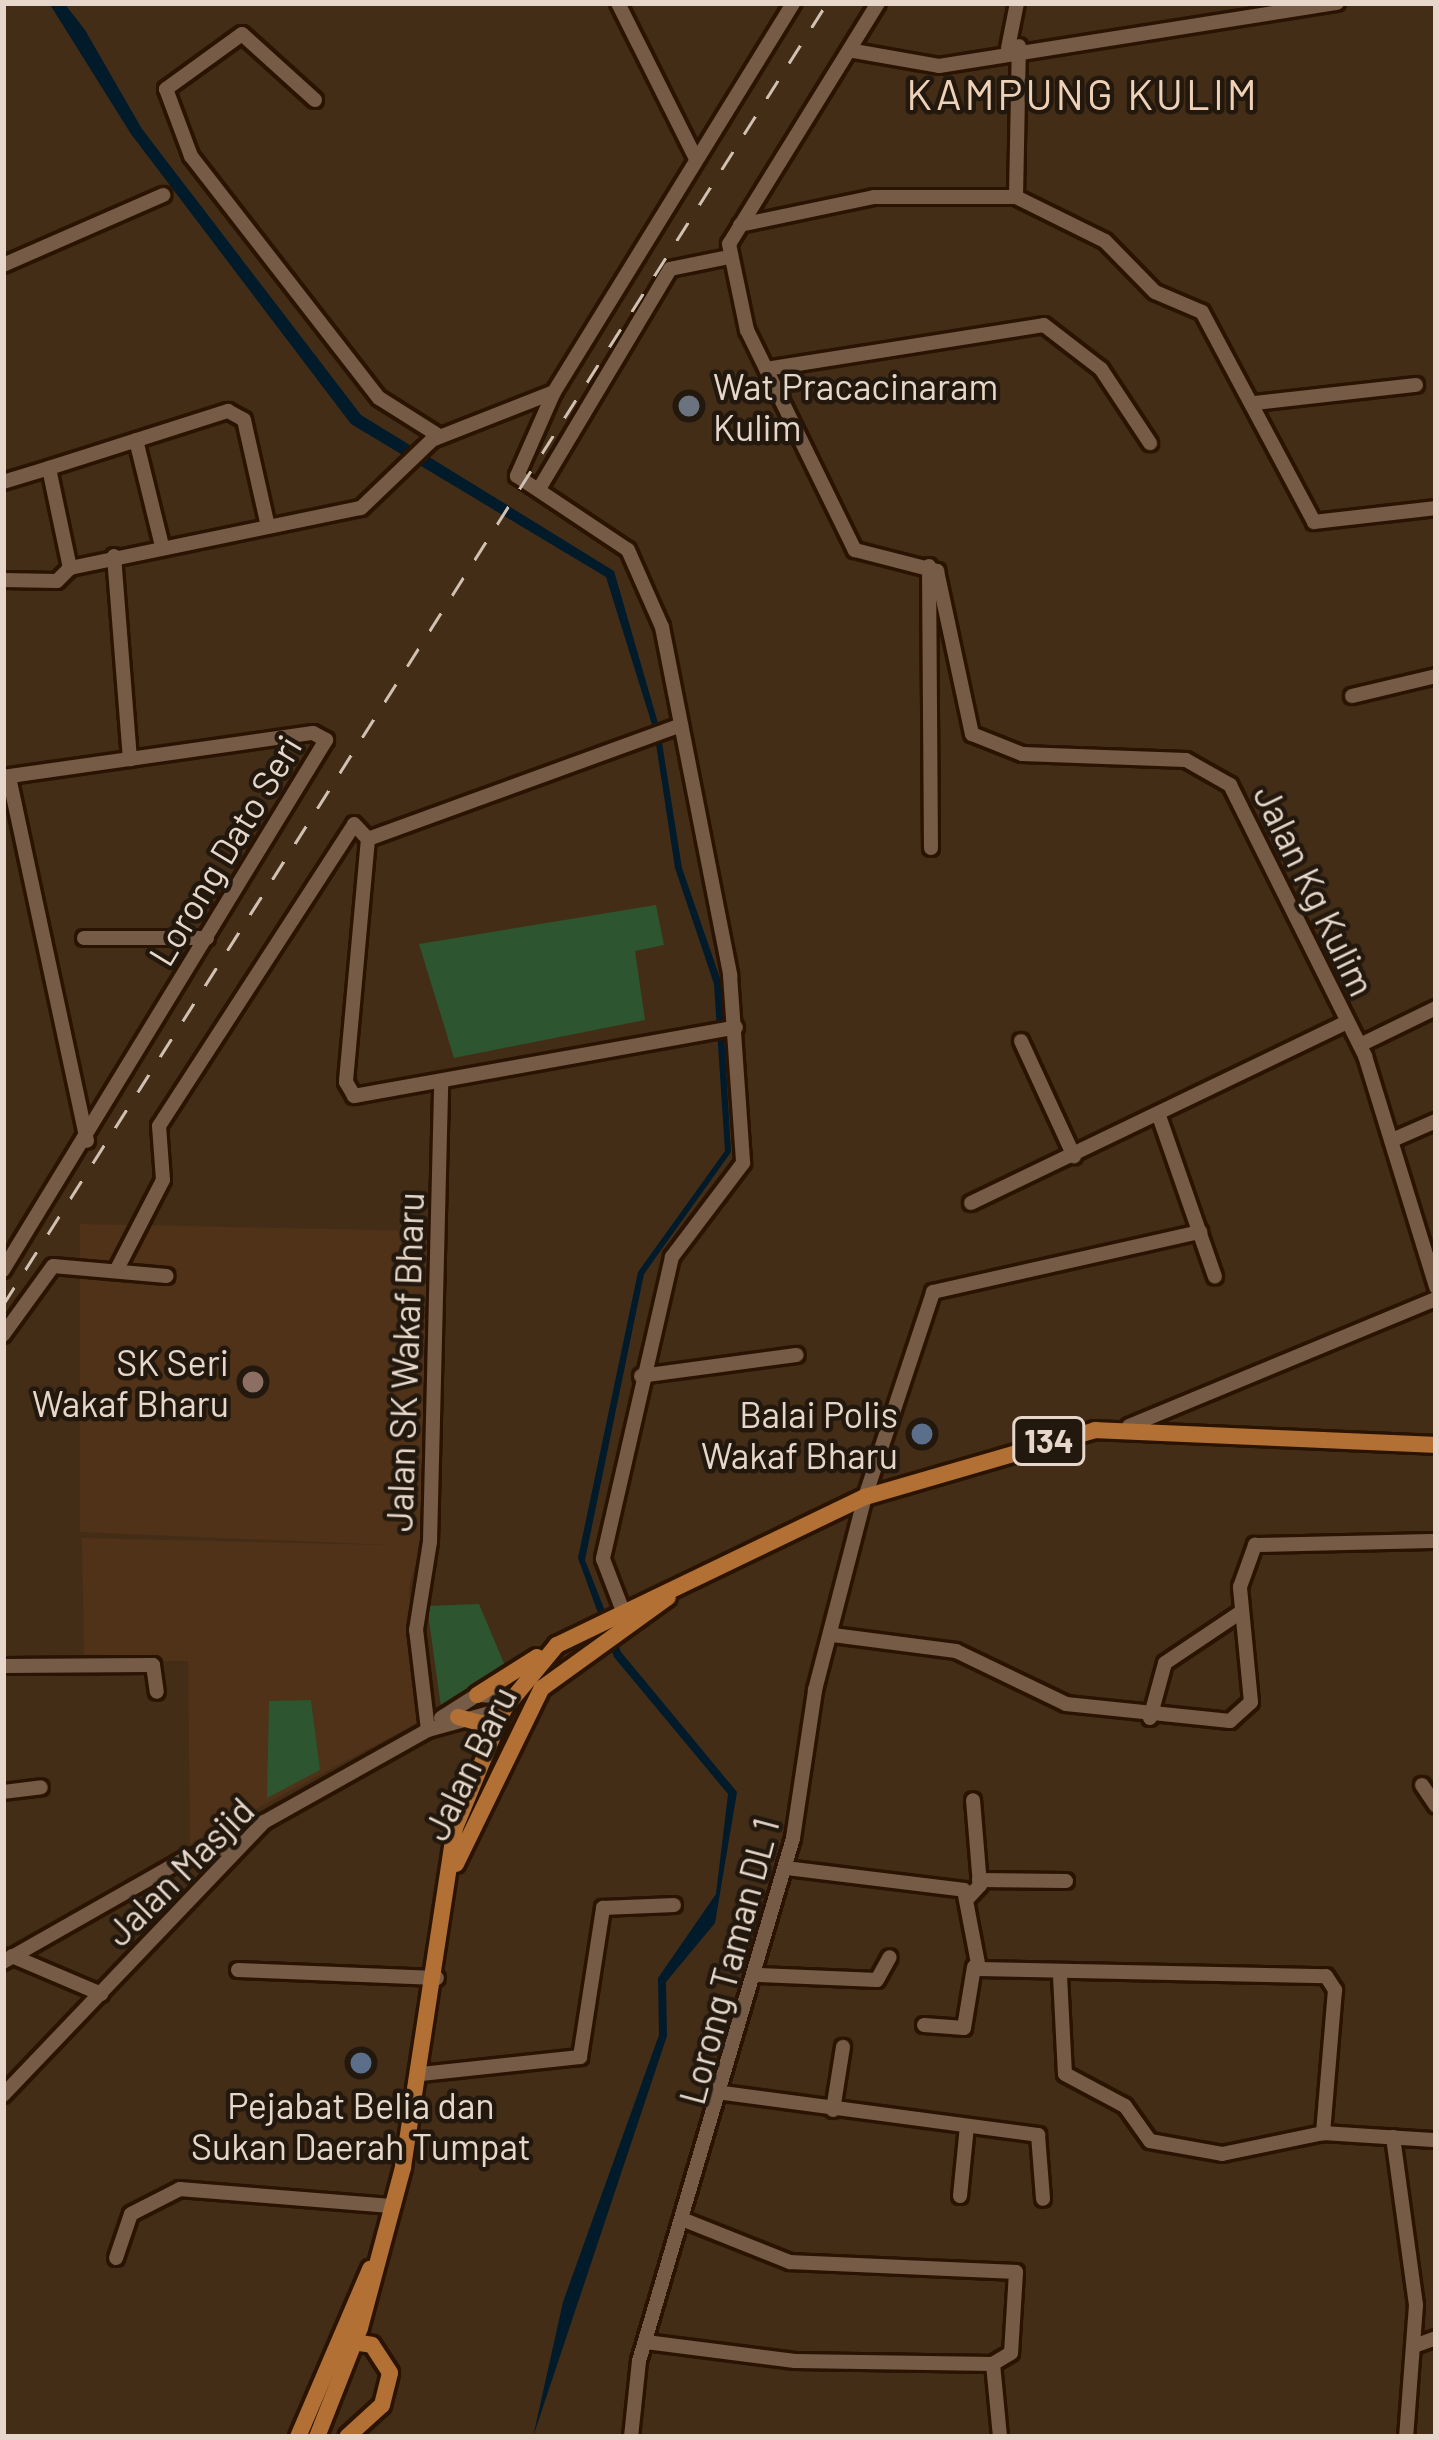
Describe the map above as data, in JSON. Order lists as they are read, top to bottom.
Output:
{
  "streets": {
    "main road": ["134", "Jalan Baru"],
    "street": [
      "Lorong Dato Seri",
      "Jalan Kg Kulim",
      "Jalan SK Wakaf Bharu",
      "Jalan Masjid",
      "Lorong Taman DL 1"
    ]
  },
  "crossings": [
    ["Jalan SK Wakaf Bharu", "Jalan Masjid"],
    ["134", "Jalan Baru"],
    ["134", "Lorong Taman DL 1"],
    ["Jalan Baru", "Jalan Masjid"]
  ],
  "districts": ["KAMPUNG KULIM"],
  "places": [
    "Wat Pracacinaram Kulim",
    "SK Seri Wakaf Bharu",
    "Balai Polis Wakaf Bharu",
    "Pejabat Belia dan Sukan Daerah Tumpat"
  ]
}
